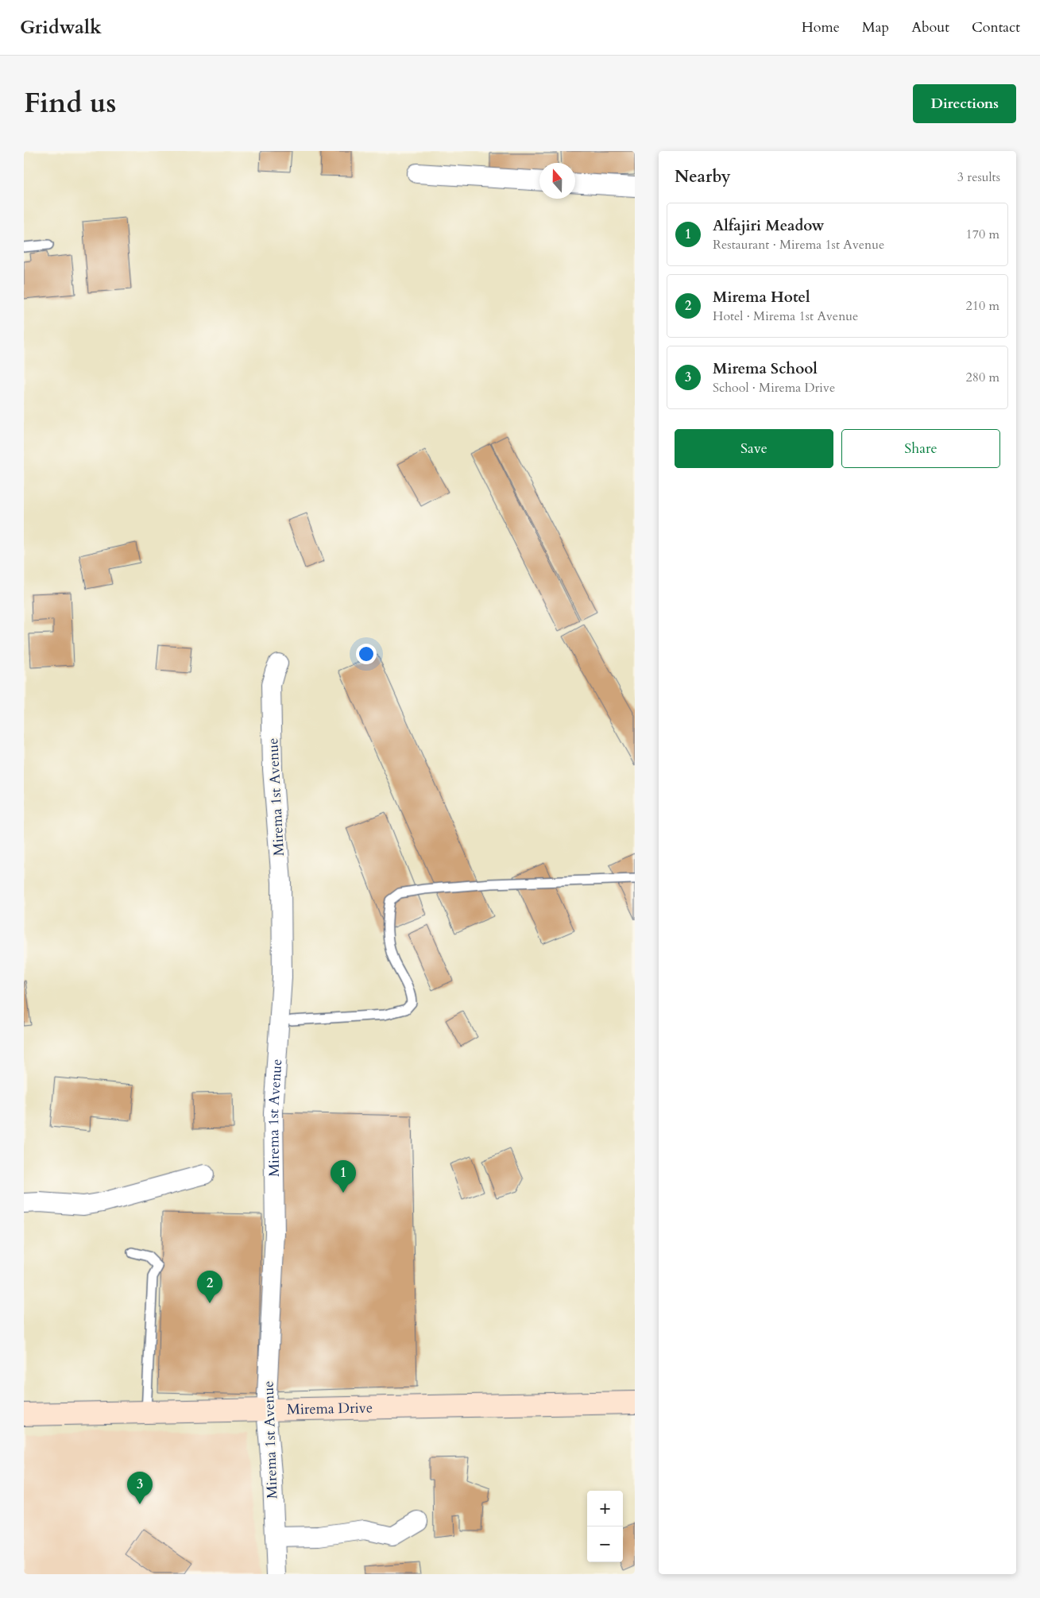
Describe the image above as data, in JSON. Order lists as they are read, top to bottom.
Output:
{
  "streets": {
    "street": ["Mirema 1st Avenue", "Mirema Drive"]
  },
  "crossings": [
    ["Mirema 1st Avenue", "Mirema Drive"]
  ],
  "north": "top",
  "page": {
    "header": "Gridwalk",
    "nav": [
      "Home",
      "Map",
      "About",
      "Contact"
    ],
    "title": "Find us",
    "buttons": [
      "Directions",
      ["Save", "Share"]
    ],
    "heading": ["Nearby", "3 results"],
    "list": [
      {
        "mark": "1",
        "name": "Alfajiri Meadow",
        "note": "Restaurant · Mirema 1st Avenue",
        "value": "170 m"
      },
      {
        "mark": "2",
        "name": "Mirema Hotel",
        "note": "Hotel · Mirema 1st Avenue",
        "value": "210 m"
      },
      {
        "mark": "3",
        "name": "Mirema School",
        "note": "School · Mirema Drive",
        "value": "280 m"
      }
    ],
    "pins": ["1", "2", "3"],
    "map_buttons": ["+", "−"]
  }
}
